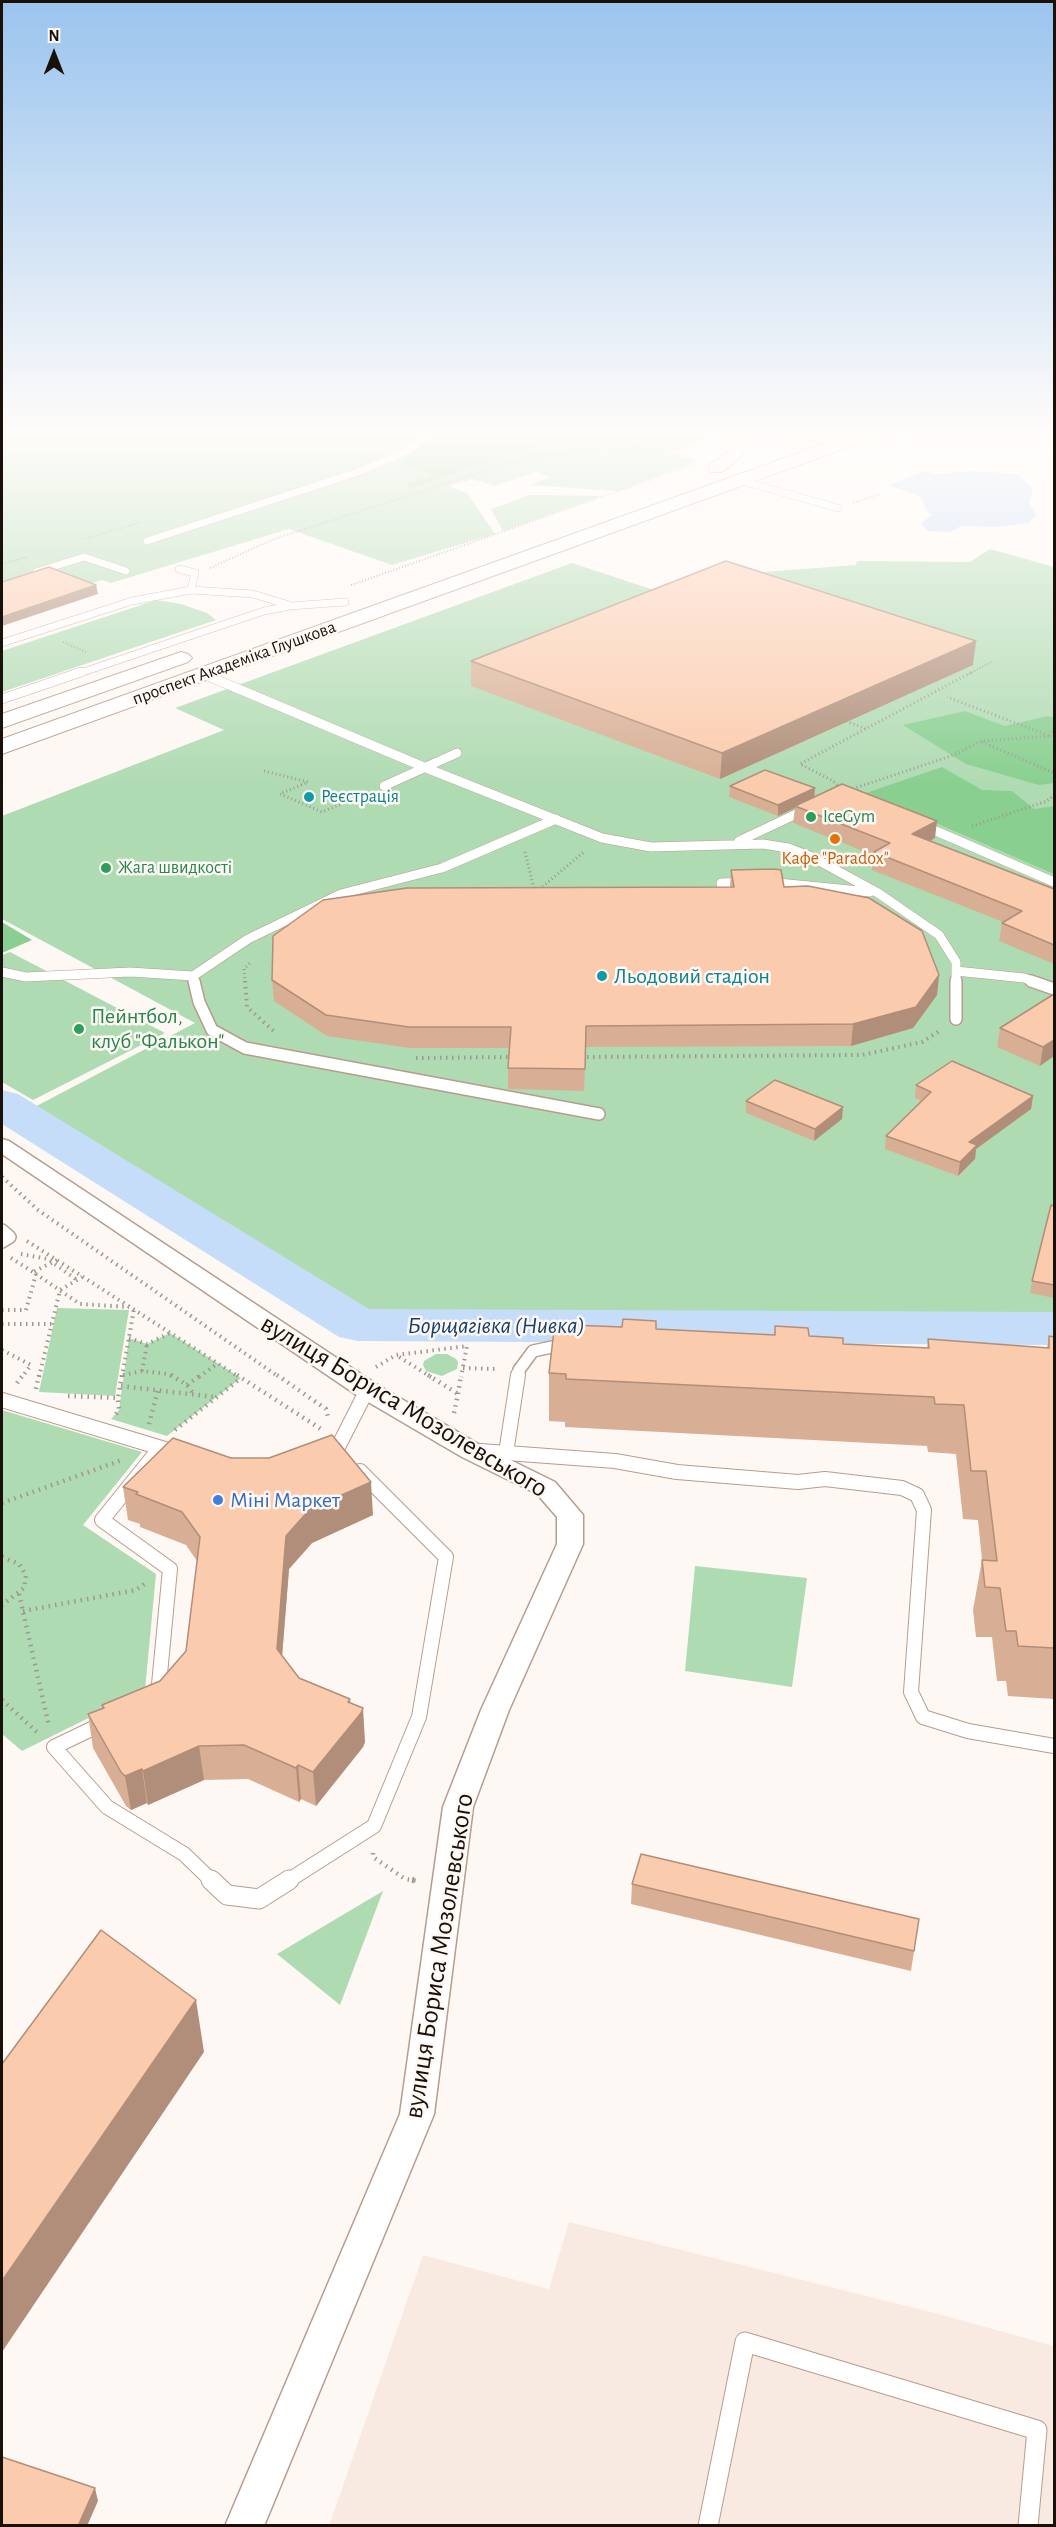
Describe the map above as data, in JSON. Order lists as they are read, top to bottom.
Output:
{
  "streets": {
    "highway": ["проспект Академіка Глушкова"],
    "street": ["вулиця Бориса Мозолевського"]
  },
  "water": ["Борщагівка (Нивка)"],
  "places": [
    "Реєстрація",
    "IceGym",
    "Кафе \"Paradox\"",
    "Жага швидкості",
    "Льодовий стадіон",
    "Пейнтбол, клуб \"Фалькон\"",
    "Міні Маркет"
  ],
  "north": "top"
}
